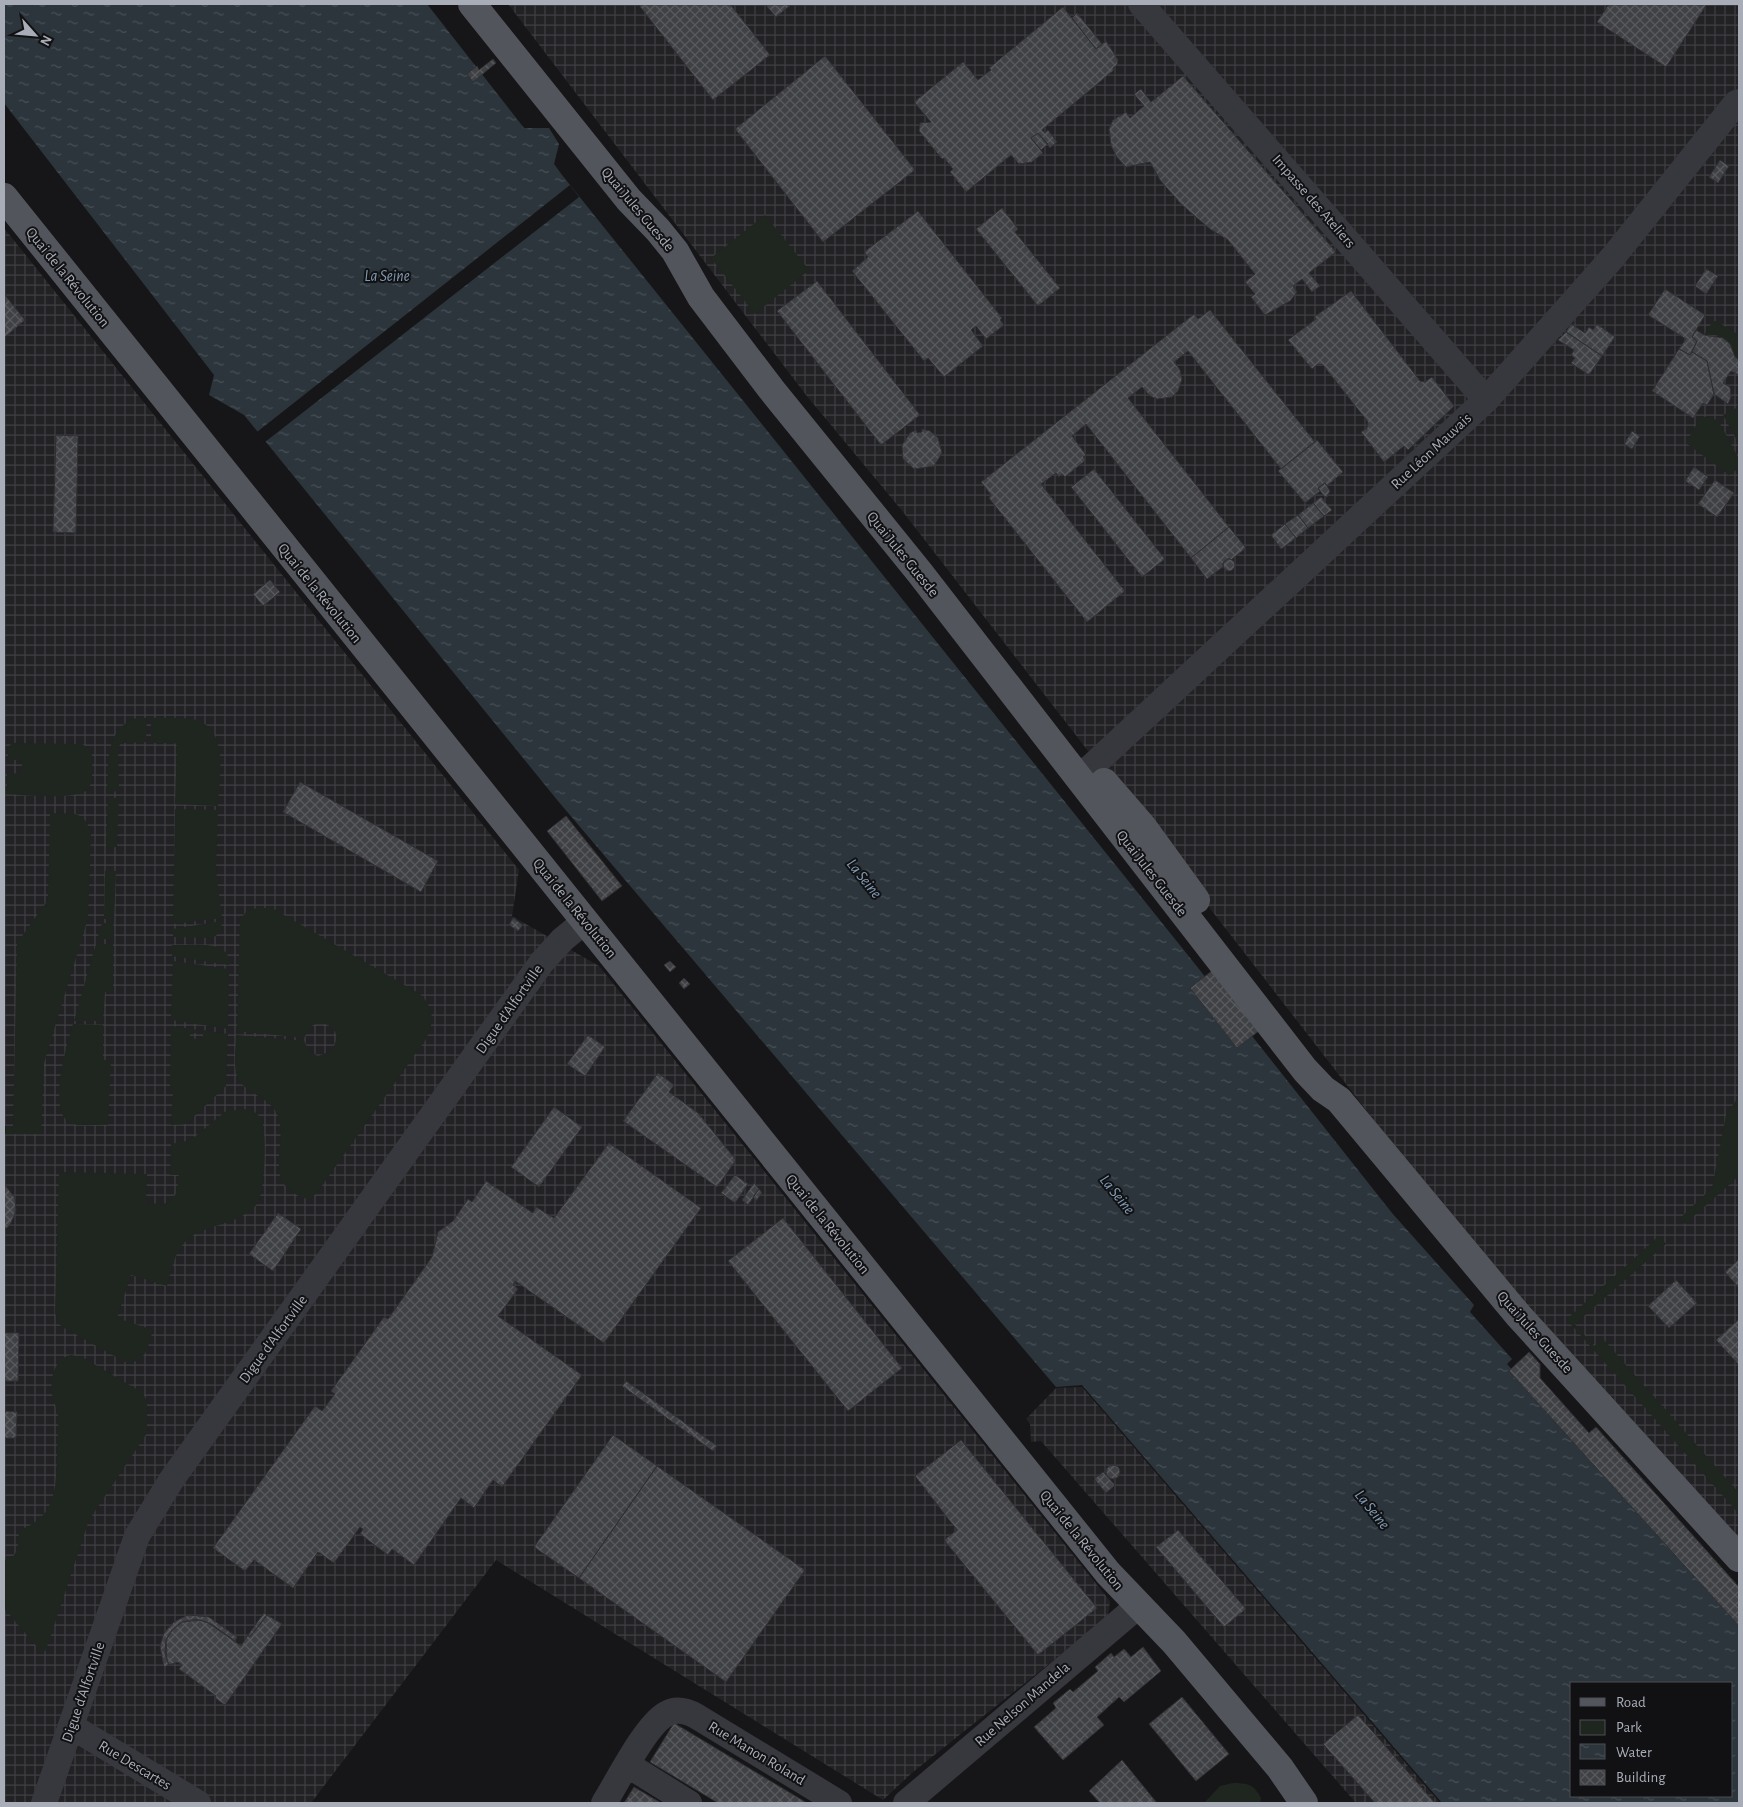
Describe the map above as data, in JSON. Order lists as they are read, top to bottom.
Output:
{
  "streets": {
    "main road": ["Quai Jules Guesde", "Quai de la Révolution"],
    "street": [
      "Impasse des Ateliers",
      "Rue Léon Mauvais",
      "Digue d'Alfortville",
      "Rue Nelson Mandela",
      "Rue Manon Roland",
      "Rue Descartes"
    ]
  },
  "crossings": [
    ["Impasse des Ateliers", "Rue Léon Mauvais"],
    ["Quai Jules Guesde", "Rue Léon Mauvais"],
    ["Quai de la Révolution", "Digue d'Alfortville"],
    ["Quai de la Révolution", "Rue Nelson Mandela"],
    ["Digue d'Alfortville", "Rue Descartes"]
  ],
  "water": ["La Seine"],
  "legend": [
    "Road",
    "Park",
    "Water",
    "Building"
  ],
  "north": "bottom right"
}
